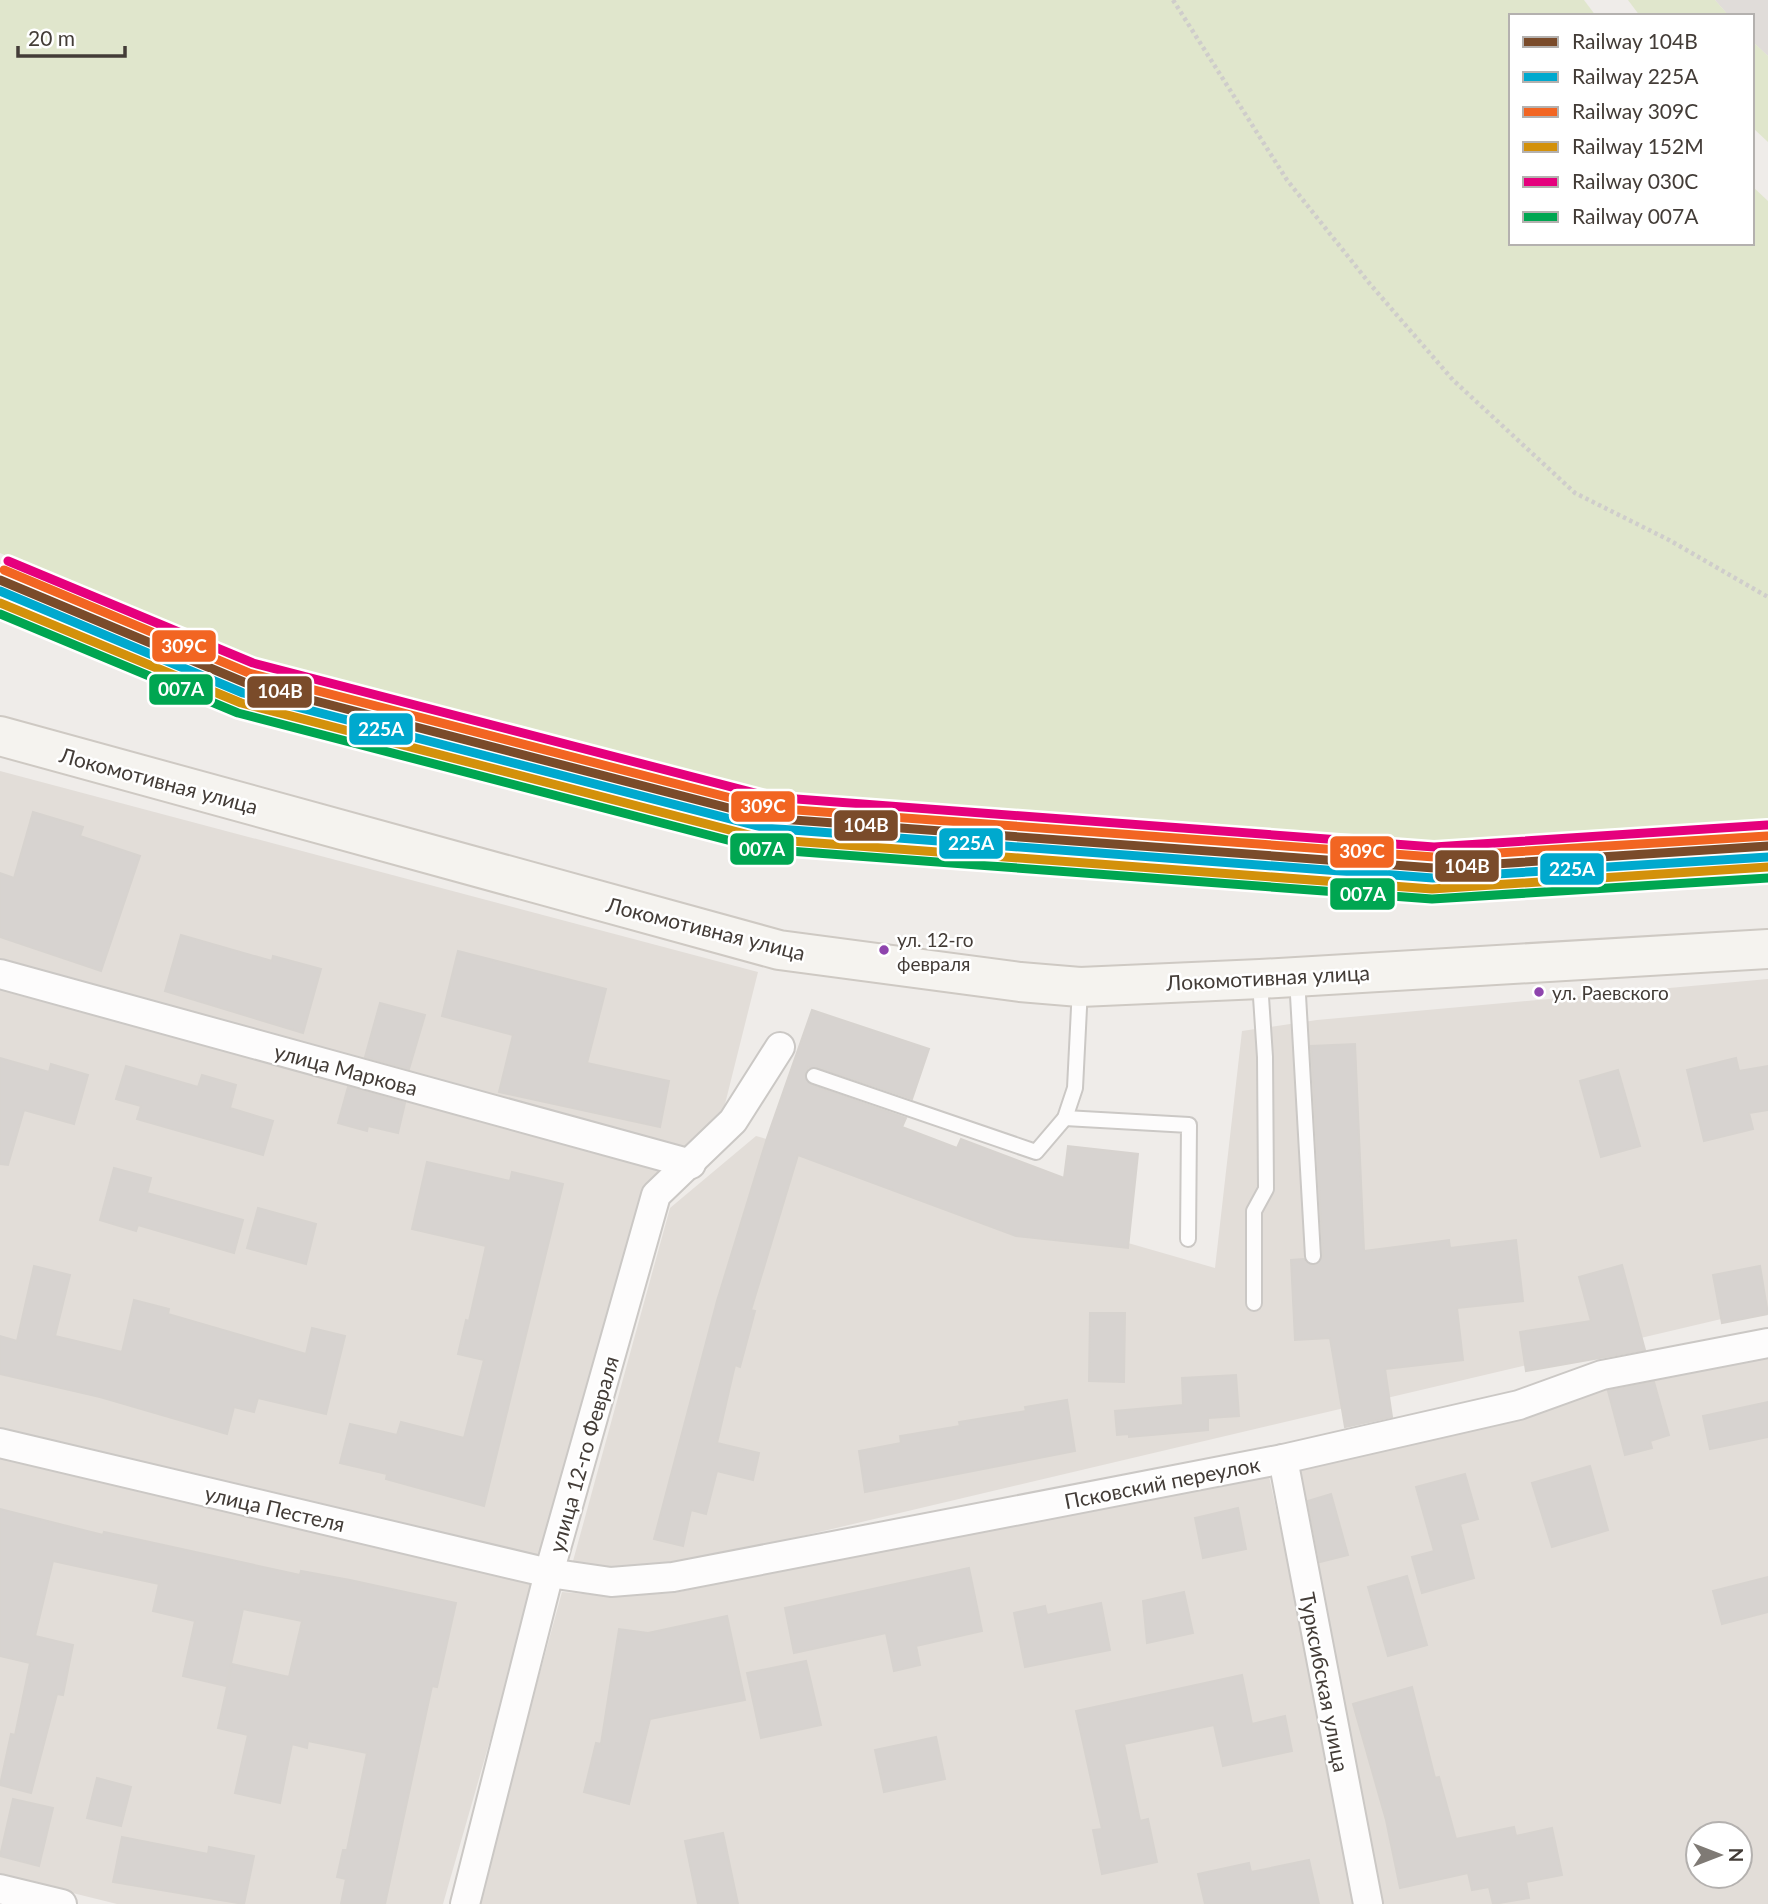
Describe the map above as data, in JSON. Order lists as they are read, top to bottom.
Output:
{
  "streets": {
    "street": [
      "Локомотивная улица",
      "улица Маркова",
      "улица 12-го Февраля",
      "Псковский переулок",
      "улица Пестеля",
      "Турксибская улица"
    ]
  },
  "crossings": [
    ["улица Маркова", "улица 12-го Февраля"],
    ["улица 12-го Февраля", "Псковский переулок"],
    ["улица 12-го Февраля", "улица Пестеля"],
    ["Псковский переулок", "улица Пестеля"],
    ["Псковский переулок", "Турксибская улица"]
  ],
  "places": ["ул. 12-го февраля", "ул. Раевского"],
  "lines": [
    "rail line 030C",
    "rail line 309С",
    "rail line 104В",
    "rail line 225А",
    "rail line 152М",
    "rail line 007А"
  ],
  "legend": [
    "Railway 104В",
    "Railway 225А",
    "Railway 309С",
    "Railway 152М",
    "Railway 030C",
    "Railway 007А"
  ],
  "scale_bar": "20 m",
  "north": "right"
}
